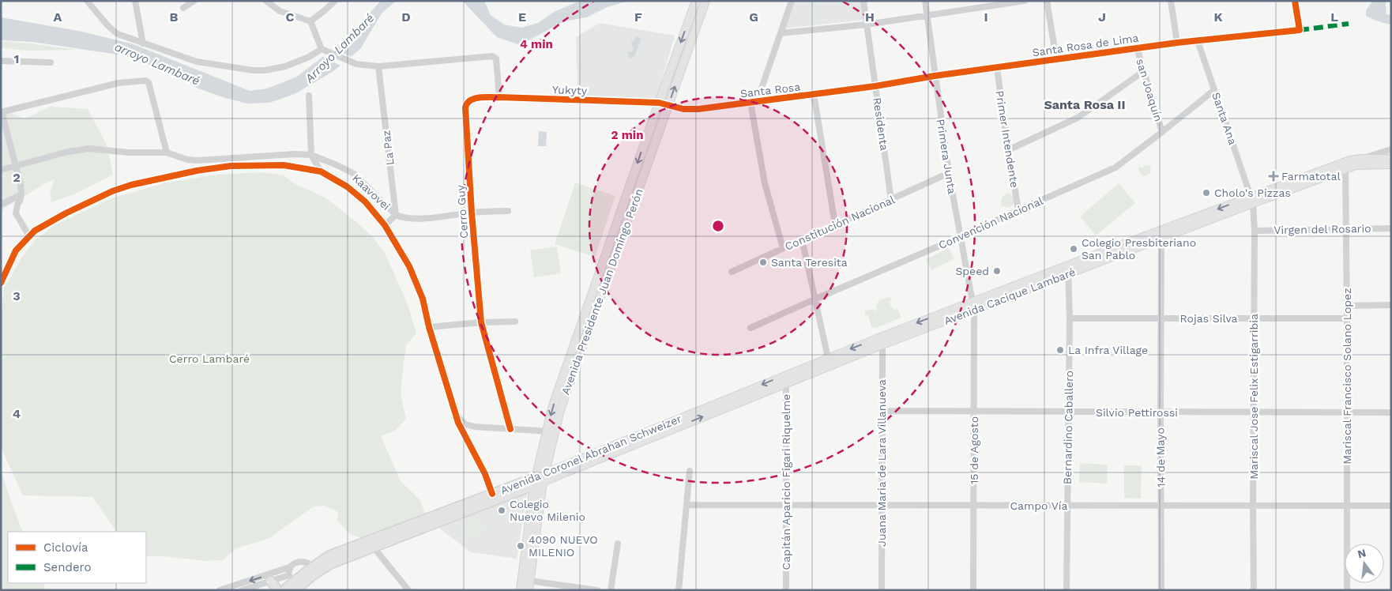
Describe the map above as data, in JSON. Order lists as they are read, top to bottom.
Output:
{
  "streets": {
    "highway": ["Avenida Coronel Abrahan Schweizer"],
    "main road": ["Avenida Presidente Juan Domingo Perón", "Avenida Cacique Lambaré"],
    "street": [
      "Santa Rosa de Lima",
      "Yukyty",
      "Santa Rosa",
      "san Joaquín",
      "Santa Ana",
      "Residenta",
      "Primer Intendente",
      "La Paz",
      "Primera Junta",
      "Kaavovei",
      "Cerro Guy",
      "Constitución Nacional",
      "Convención Nacional",
      "Virgen del Rosario",
      "Rojas Silva",
      "Mariscal Francisco Solano Lopez",
      "Mariscal Jose Felix Estigarribia",
      "Silvio Pettirossi",
      "Bernardino Caballero",
      "15 de Agosto",
      "14 de Mayo",
      "Juana Maria de Lara Villanueva",
      "Capitán Aparicio Figari Riquelme",
      "Campo Vía"
    ]
  },
  "crossings": [
    ["Santa Rosa de Lima", "Santa Rosa"],
    ["Santa Rosa de Lima", "san Joaquín"],
    ["Santa Rosa de Lima", "Santa Ana"],
    ["Santa Rosa de Lima", "Residenta"],
    ["Santa Rosa de Lima", "Primer Intendente"],
    ["Santa Rosa de Lima", "Primera Junta"],
    ["Yukyty", "Santa Rosa"],
    ["Yukyty", "Cerro Guy"],
    ["Yukyty", "Avenida Presidente Juan Domingo Perón"],
    ["Santa Rosa", "Residenta"],
    ["Santa Rosa", "Avenida Presidente Juan Domingo Perón"],
    ["san Joaquín", "Convención Nacional"],
    ["Santa Ana", "Convención Nacional"],
    ["Santa Ana", "Avenida Cacique Lambaré"],
    ["Santa Ana", "Mariscal Jose Felix Estigarribia"],
    ["Residenta", "Constitución Nacional"],
    ["Primer Intendente", "Convención Nacional"],
    ["La Paz", "Kaavovei"],
    ["Primera Junta", "Constitución Nacional"],
    ["Primera Junta", "Convención Nacional"],
    ["Primera Junta", "Avenida Cacique Lambaré"],
    ["Primera Junta", "15 de Agosto"],
    ["Kaavovei", "Cerro Guy"],
    ["Virgen del Rosario", "Mariscal Francisco Solano Lopez"],
    ["Virgen del Rosario", "Mariscal Jose Felix Estigarribia"],
    ["Avenida Presidente Juan Domingo Perón", "Avenida Coronel Abrahan Schweizer"],
    ["Avenida Cacique Lambaré", "Mariscal Francisco Solano Lopez"],
    ["Avenida Cacique Lambaré", "Mariscal Jose Felix Estigarribia"],
    ["Avenida Cacique Lambaré", "Bernardino Caballero"],
    ["Avenida Cacique Lambaré", "15 de Agosto"],
    ["Avenida Cacique Lambaré", "Avenida Coronel Abrahan Schweizer"],
    ["Avenida Cacique Lambaré", "14 de Mayo"],
    ["Avenida Cacique Lambaré", "Juana Maria de Lara Villanueva"],
    ["Avenida Cacique Lambaré", "Capitán Aparicio Figari Riquelme"],
    ["Rojas Silva", "Mariscal Francisco Solano Lopez"],
    ["Rojas Silva", "Mariscal Jose Felix Estigarribia"],
    ["Rojas Silva", "Bernardino Caballero"],
    ["Rojas Silva", "14 de Mayo"],
    ["Mariscal Francisco Solano Lopez", "Silvio Pettirossi"],
    ["Mariscal Francisco Solano Lopez", "Campo Vía"],
    ["Mariscal Jose Felix Estigarribia", "Silvio Pettirossi"],
    ["Mariscal Jose Felix Estigarribia", "Campo Vía"],
    ["Silvio Pettirossi", "Bernardino Caballero"],
    ["Silvio Pettirossi", "15 de Agosto"],
    ["Silvio Pettirossi", "14 de Mayo"],
    ["Silvio Pettirossi", "Juana Maria de Lara Villanueva"],
    ["Bernardino Caballero", "Campo Vía"],
    ["15 de Agosto", "Campo Vía"],
    ["Avenida Coronel Abrahan Schweizer", "Capitán Aparicio Figari Riquelme"],
    ["14 de Mayo", "Campo Vía"],
    ["Juana Maria de Lara Villanueva", "Campo Vía"],
    ["Capitán Aparicio Figari Riquelme", "Campo Vía"]
  ],
  "districts": ["Santa Rosa II"],
  "water": ["Arroyo Lambaré", "arroyo Lambaré"],
  "parks": ["Cerro Lambaré"],
  "places": {
    "health": ["Farmatotal"],
    "other": [
      "Cholo's Pizzas",
      "Colegio Presbiteriano San Pablo",
      "Santa Teresita",
      "Speed",
      "La Infra Village",
      "Colegio Nuevo Milenio",
      "4090 NUEVO MILENIO"
    ]
  },
  "legend": ["Ciclovía", "Sendero"],
  "north": "top",
  "grid": {
    "columns": [
      "A",
      "B",
      "C",
      "D",
      "E",
      "F",
      "G",
      "H",
      "I",
      "J",
      "K",
      "L"
    ],
    "rows": [
      "1",
      "2",
      "3",
      "4"
    ]
  },
  "rings": ["4 min", "2 min"]
}
